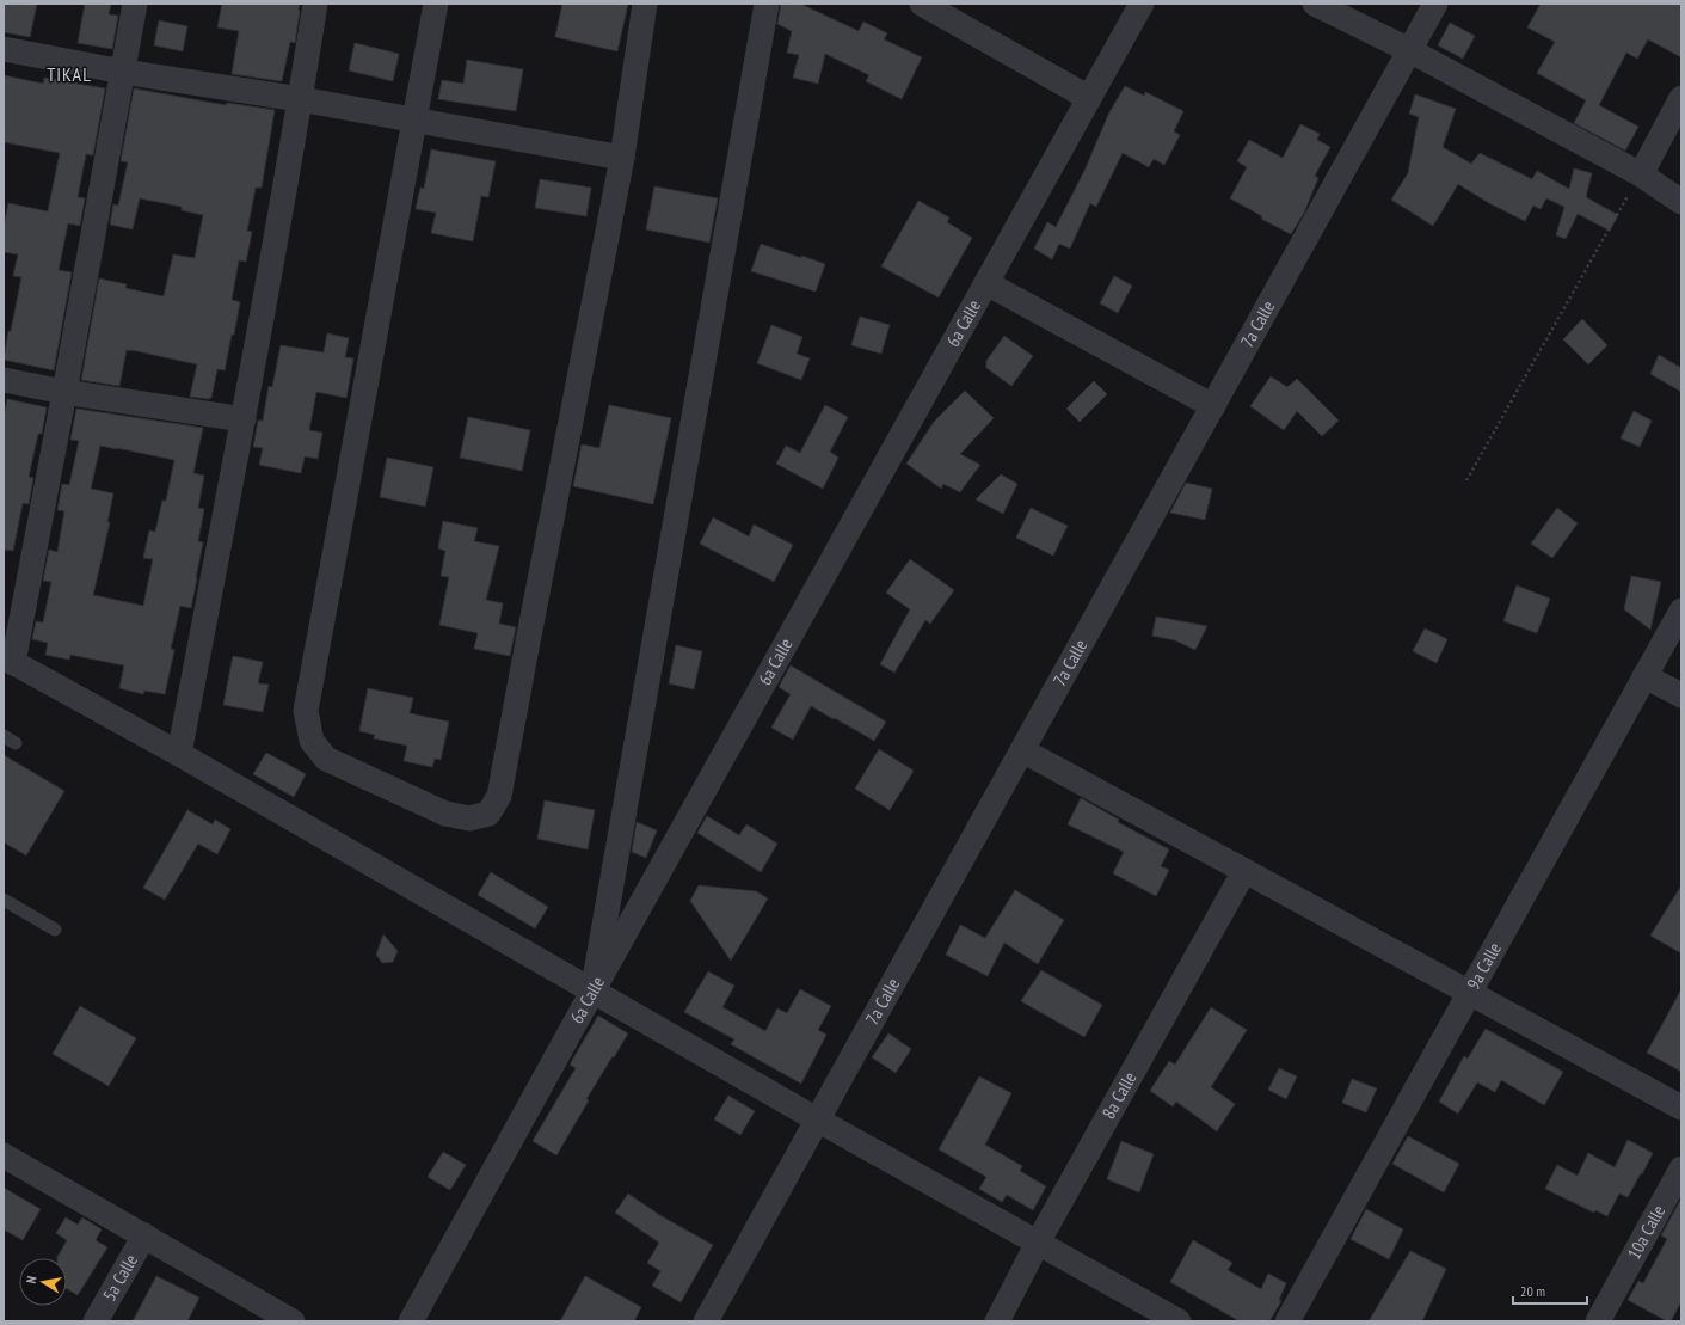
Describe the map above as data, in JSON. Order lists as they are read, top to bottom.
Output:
{
  "streets": {
    "street": [
      "6a Calle",
      "7a Calle",
      "9a Calle",
      "8a Calle",
      "10a Calle",
      "5a Calle"
    ]
  },
  "districts": ["TIKAL"],
  "scale_bar": "20 m",
  "north": "left"
}
